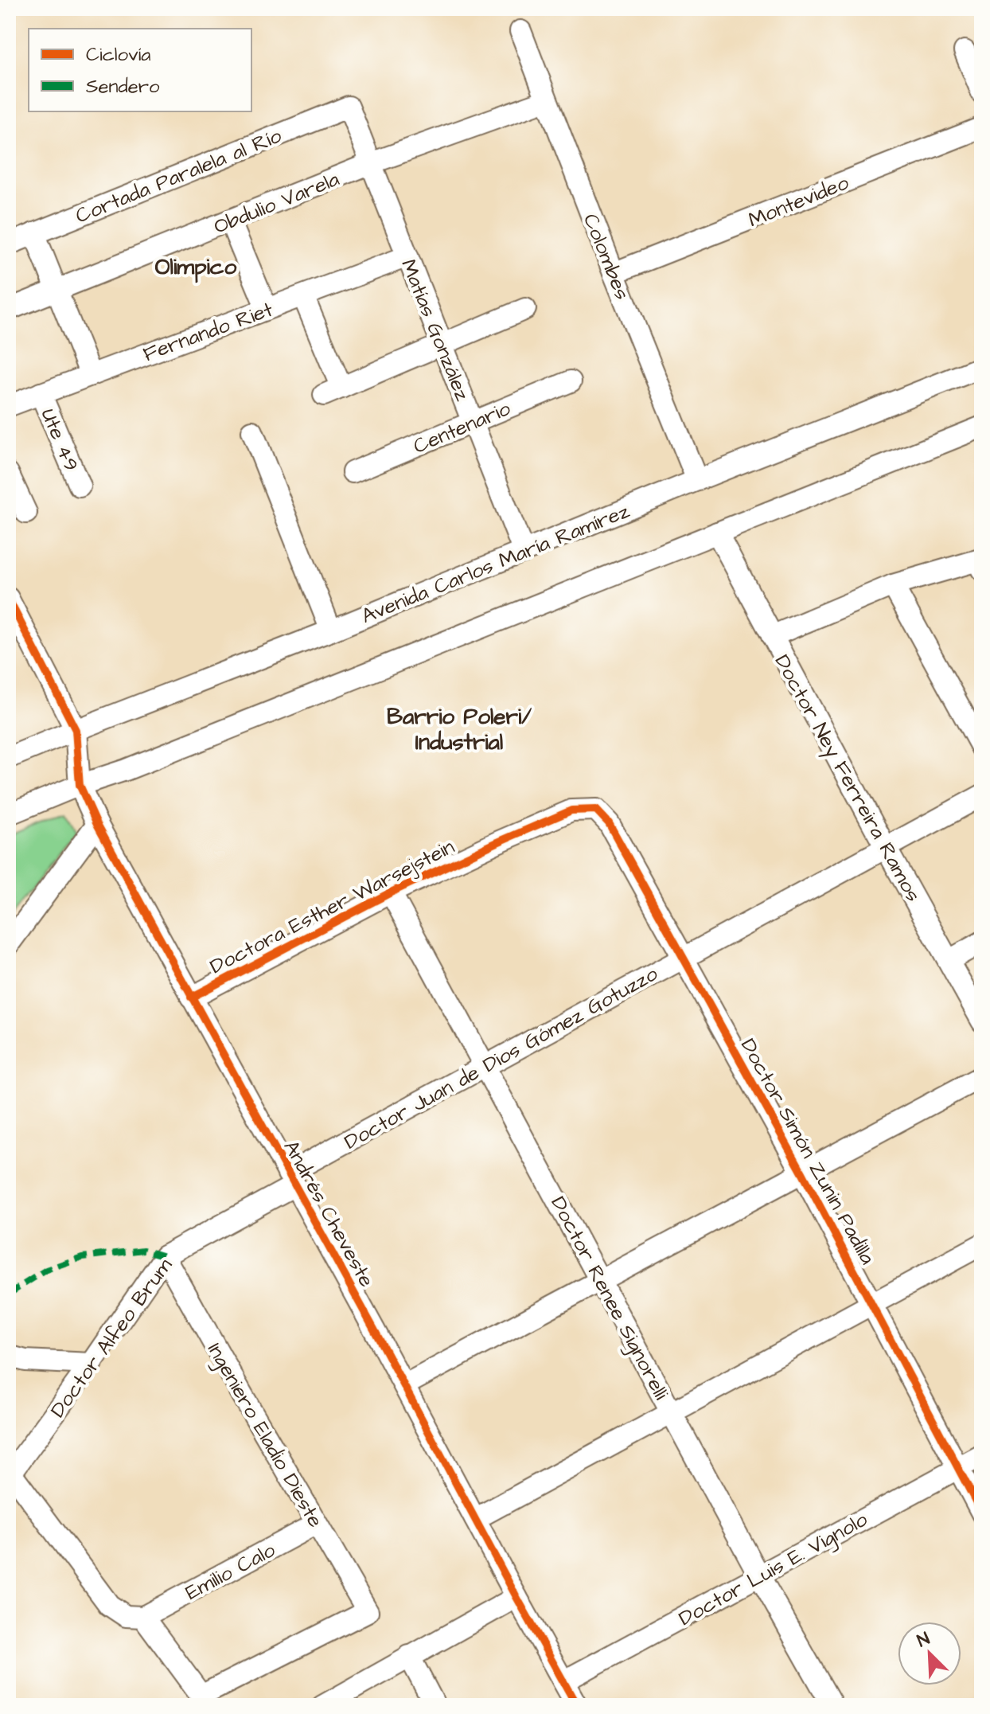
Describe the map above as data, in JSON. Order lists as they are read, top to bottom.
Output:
{
  "streets": {
    "street": [
      "Cortada Paralela al Río",
      "Montevideo",
      "Obdulio Varela",
      "Colombes",
      "Matías González",
      "Fernando Riet",
      "Centenario",
      "Ute 49",
      "Avenida Carlos María Ramírez",
      "Doctor Ney Ferreira Ramos",
      "Doctora Esther Warsejstein",
      "Doctor Juan de Dios Gómez Gotuzzo",
      "Doctor Simón Zunin Padilla",
      "Andrés Cheveste",
      "Doctor Renee Signorelli",
      "Doctor Alfeo Brum",
      "Ingeniero Eladio Dieste",
      "Doctor Luis E. Vignolo",
      "Emilio Calo"
    ]
  },
  "crossings": [
    ["Cortada Paralela al Río", "Matías González"],
    ["Montevideo", "Colombes"],
    ["Obdulio Varela", "Colombes"],
    ["Obdulio Varela", "Matías González"],
    ["Colombes", "Avenida Carlos María Ramírez"],
    ["Matías González", "Fernando Riet"],
    ["Matías González", "Centenario"],
    ["Matías González", "Avenida Carlos María Ramírez"],
    ["Fernando Riet", "Ute 49"],
    ["Avenida Carlos María Ramírez", "Andrés Cheveste"],
    ["Doctor Ney Ferreira Ramos", "Doctor Juan de Dios Gómez Gotuzzo"],
    ["Doctora Esther Warsejstein", "Doctor Simón Zunin Padilla"],
    ["Doctora Esther Warsejstein", "Andrés Cheveste"],
    ["Doctora Esther Warsejstein", "Doctor Renee Signorelli"],
    ["Doctor Juan de Dios Gómez Gotuzzo", "Doctor Simón Zunin Padilla"],
    ["Doctor Juan de Dios Gómez Gotuzzo", "Andrés Cheveste"],
    ["Doctor Juan de Dios Gómez Gotuzzo", "Doctor Renee Signorelli"],
    ["Doctor Juan de Dios Gómez Gotuzzo", "Doctor Alfeo Brum"],
    ["Doctor Simón Zunin Padilla", "Doctor Luis E. Vignolo"],
    ["Andrés Cheveste", "Doctor Alfeo Brum"],
    ["Andrés Cheveste", "Doctor Luis E. Vignolo"],
    ["Doctor Renee Signorelli", "Doctor Luis E. Vignolo"],
    ["Doctor Alfeo Brum", "Ingeniero Eladio Dieste"],
    ["Ingeniero Eladio Dieste", "Emilio Calo"]
  ],
  "districts": ["Olimpico", "Barrio Poleri/ Industrial"],
  "legend": ["Ciclovía", "Sendero"],
  "north": "top left"
}
